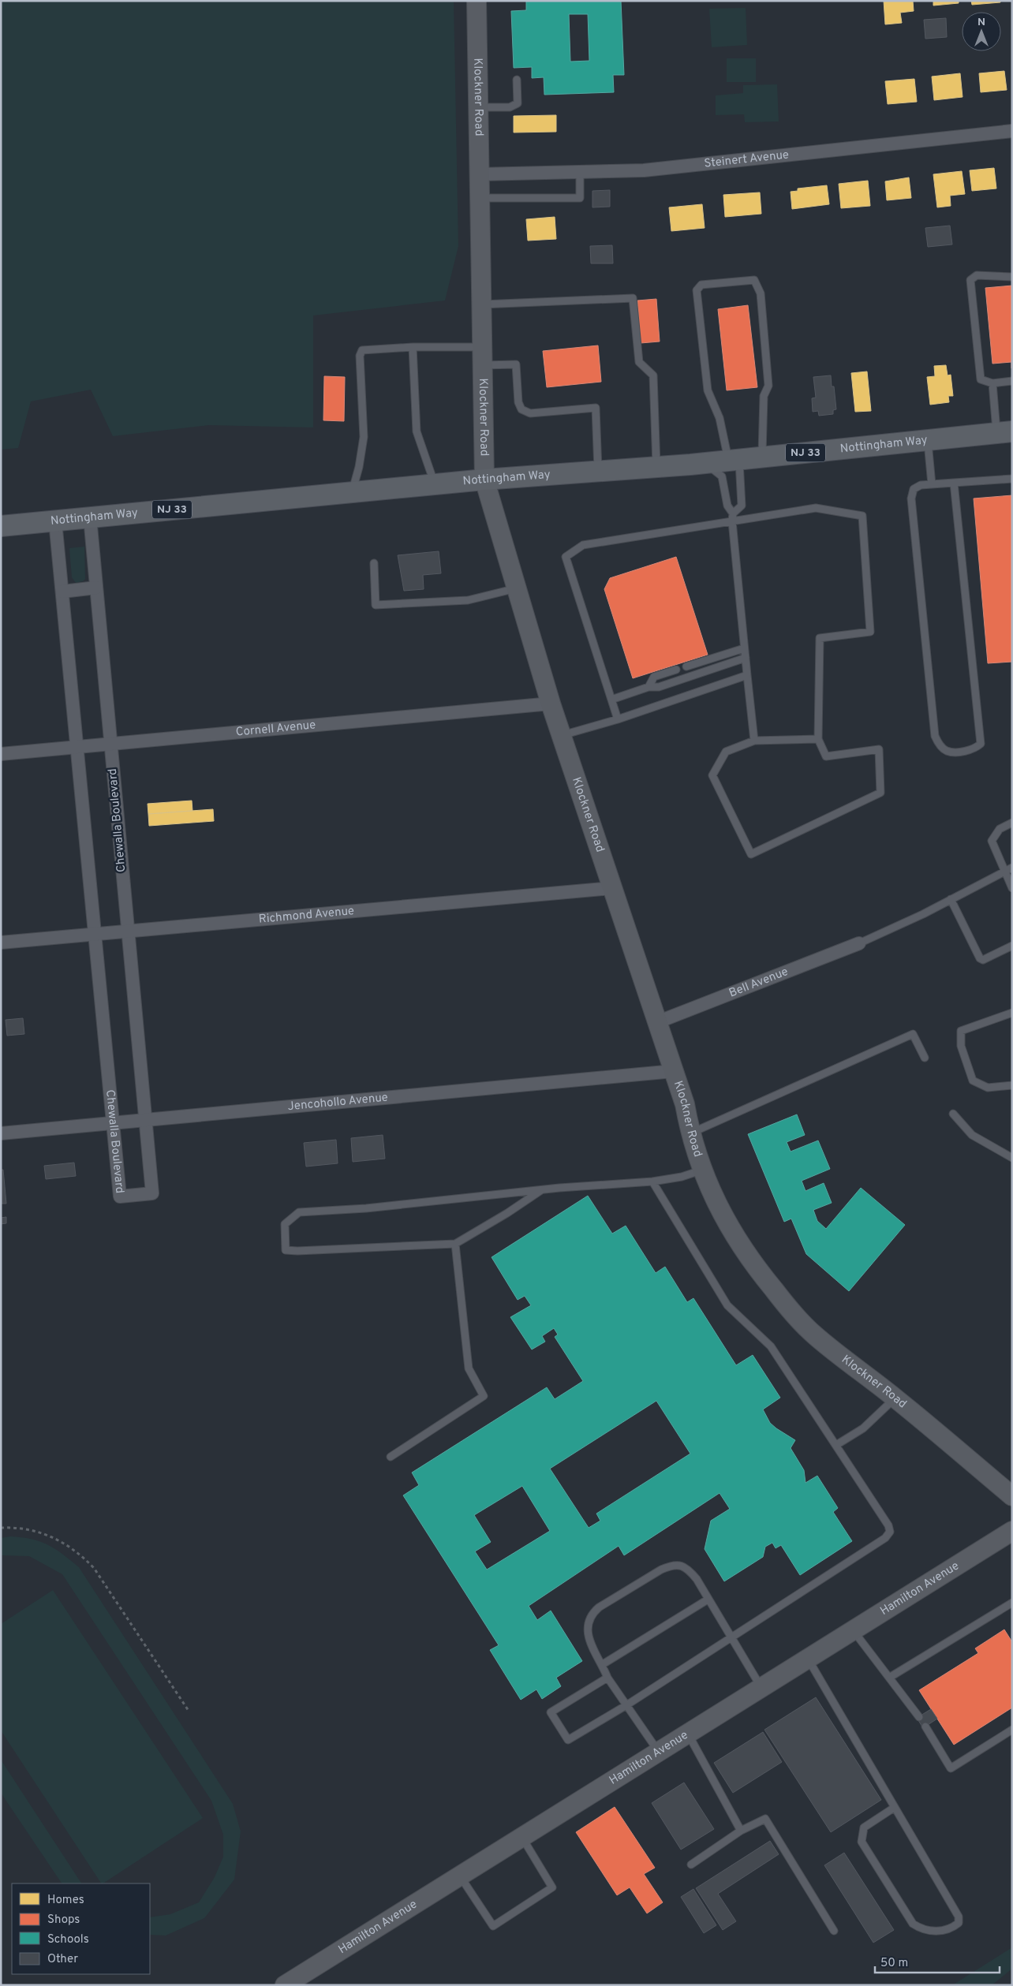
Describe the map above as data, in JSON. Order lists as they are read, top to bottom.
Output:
{
  "streets": {
    "main road": [
      "Klockner Road",
      "Nottingham Way",
      "NJ 33",
      "Hamilton Avenue"
    ],
    "street": [
      "Steinert Avenue",
      "Cornell Avenue",
      "Chewalla Boulevard",
      "Richmond Avenue",
      "Bell Avenue",
      "Jencohollo Avenue"
    ]
  },
  "crossings": [
    ["Klockner Road", "Steinert Avenue"],
    ["Klockner Road", "Nottingham Way"],
    ["Klockner Road", "Cornell Avenue"],
    ["Klockner Road", "Richmond Avenue"],
    ["Klockner Road", "Bell Avenue"],
    ["Klockner Road", "Jencohollo Avenue"],
    ["Nottingham Way", "Chewalla Boulevard"],
    ["Cornell Avenue", "Chewalla Boulevard"],
    ["Chewalla Boulevard", "Richmond Avenue"],
    ["Chewalla Boulevard", "Jencohollo Avenue"]
  ],
  "legend": [
    "Homes",
    "Shops",
    "Schools",
    "Other"
  ],
  "scale_bar": "50 m",
  "north": "top"
}
